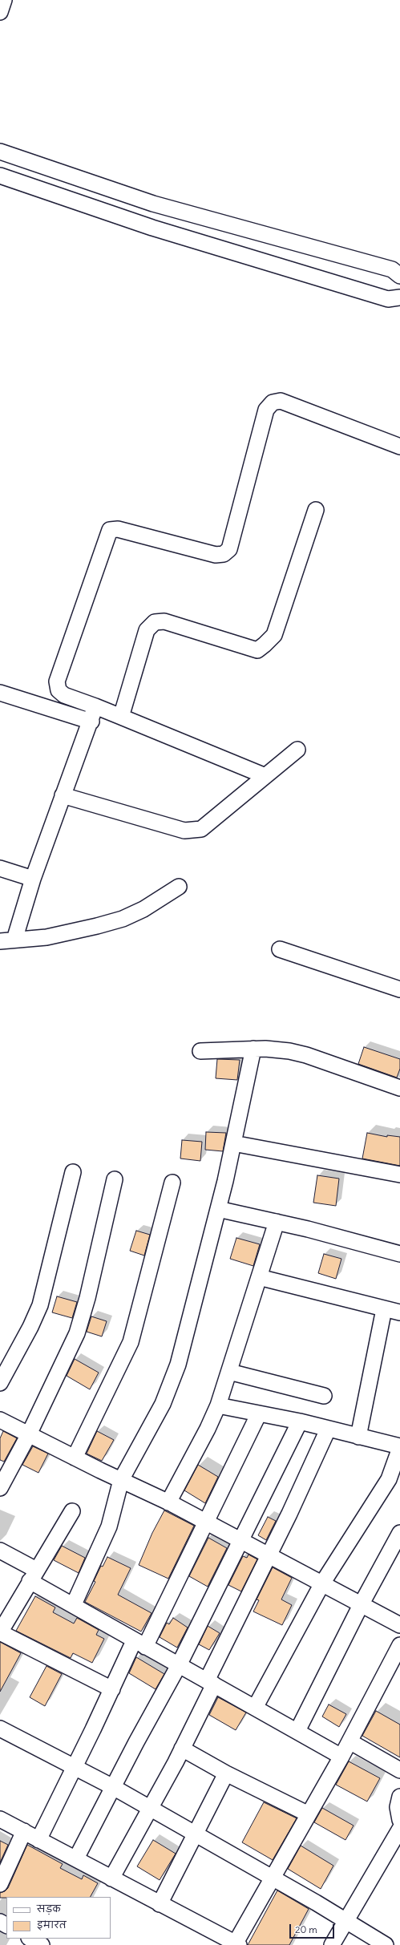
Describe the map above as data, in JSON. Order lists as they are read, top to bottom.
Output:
{
  "legend": ["सड़क", "इमारत"],
  "scale_bar": "20 m"
}
